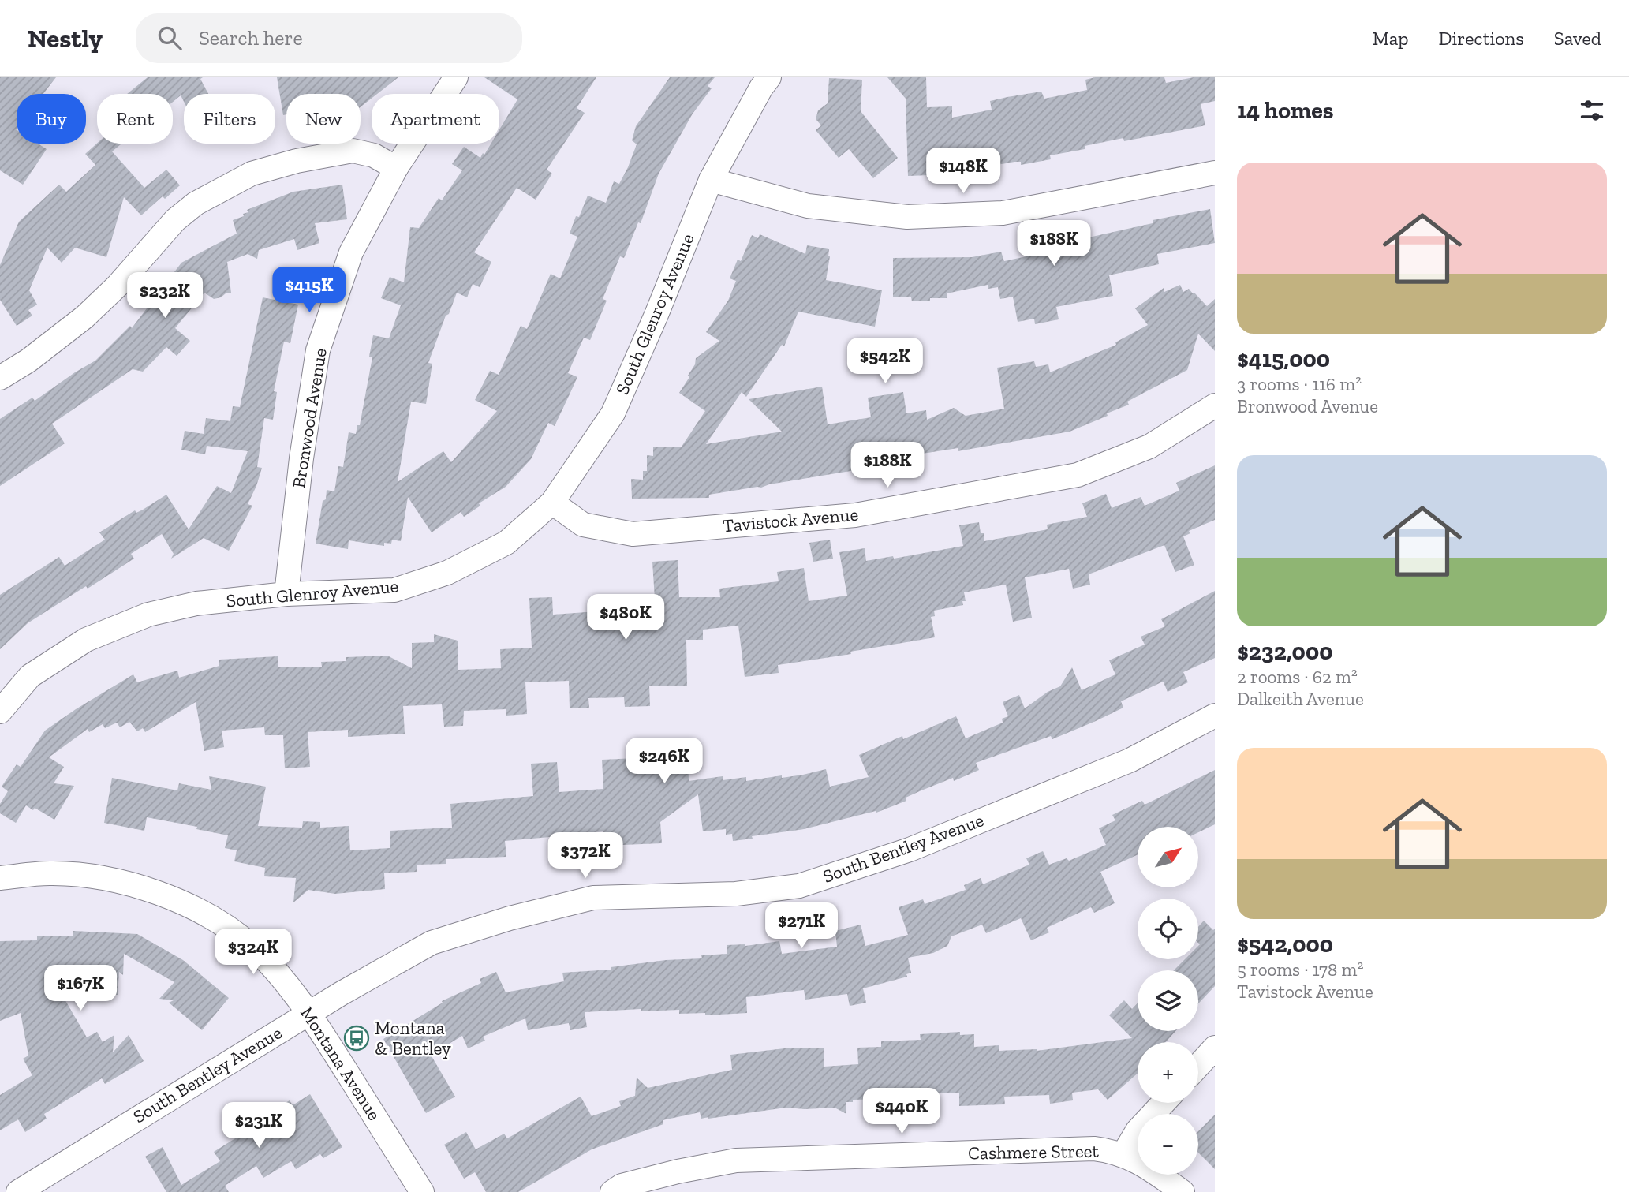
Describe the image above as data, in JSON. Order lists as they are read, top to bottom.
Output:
{
  "streets": {
    "street": [
      "South Glenroy Avenue",
      "Bronwood Avenue",
      "Tavistock Avenue",
      "South Bentley Avenue",
      "Montana Avenue",
      "Cashmere Street"
    ]
  },
  "crossings": [
    ["South Glenroy Avenue", "Bronwood Avenue"],
    ["South Glenroy Avenue", "Tavistock Avenue"],
    ["South Bentley Avenue", "Montana Avenue"]
  ],
  "places": {
    "bus stop": ["Montana & Bentley"]
  },
  "north": "top right",
  "page": {
    "header": "Nestly",
    "search": "Search here",
    "nav": ["Map", "Directions", "Saved"],
    "heading": "14 homes",
    "chip": [
      "Buy",
      "Rent",
      "Filters",
      "New",
      "Apartment"
    ],
    "list": [
      {
        "name": "$415,000",
        "note": "3 rooms · 116 m² · Bronwood Avenue"
      },
      {
        "name": "$232,000",
        "note": "2 rooms · 62 m² · Dalkeith Avenue"
      },
      {
        "name": "$542,000",
        "note": "5 rooms · 178 m² · Tavistock Avenue"
      }
    ],
    "price": [
      "$148K",
      "$188K",
      "$415K",
      "$232K",
      "$542K",
      "$188K",
      "$480K",
      "$246K",
      "$372K",
      "$271K",
      "$324K",
      "$167K",
      "$440K",
      "$231K"
    ],
    "map_buttons": ["+", "−"]
  }
}
